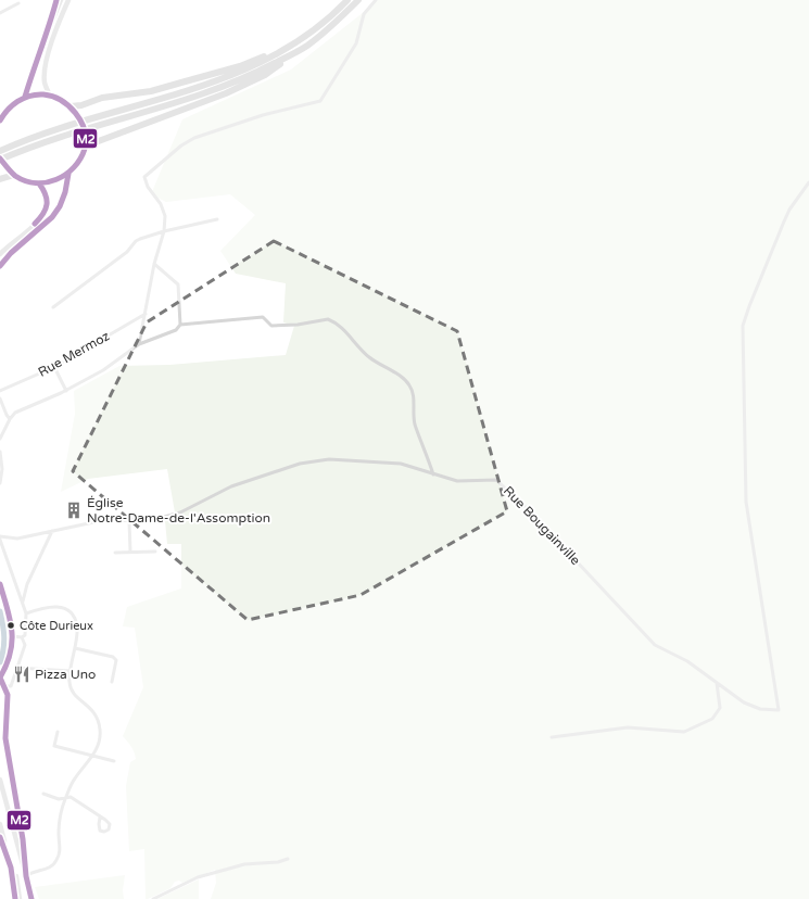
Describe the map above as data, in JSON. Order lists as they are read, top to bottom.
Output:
{
  "streets": {
    "street": ["Rue Mermoz", "Rue Bougainville"]
  },
  "places": {
    "building": ["Église Notre-Dame-de-l'Assomption"],
    "other": ["Côte Durieux"],
    "restaurant": ["Pizza Uno"]
  },
  "lines": ["transit line M2"]
}
